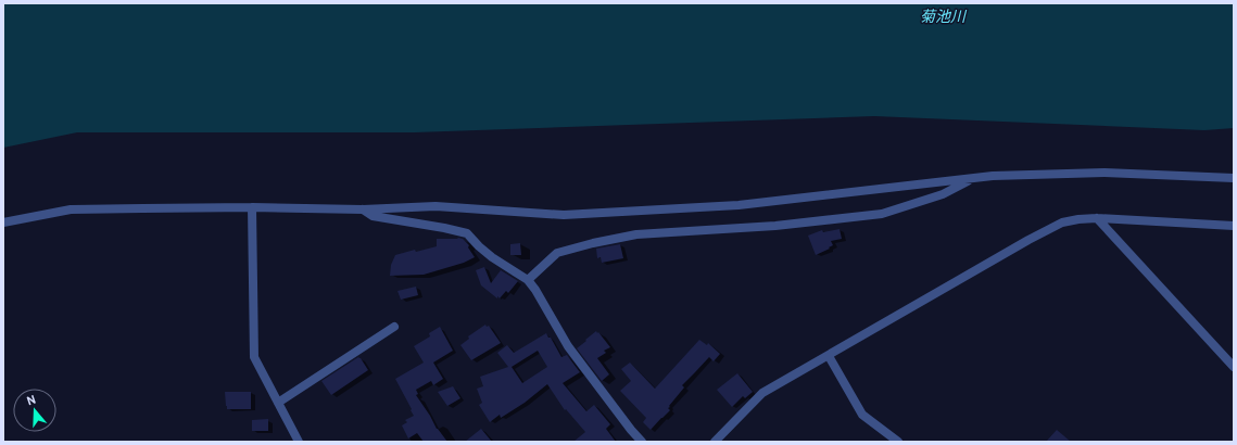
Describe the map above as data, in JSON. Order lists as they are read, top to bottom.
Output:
{
  "water": ["菊池川"],
  "north": "top"
}
